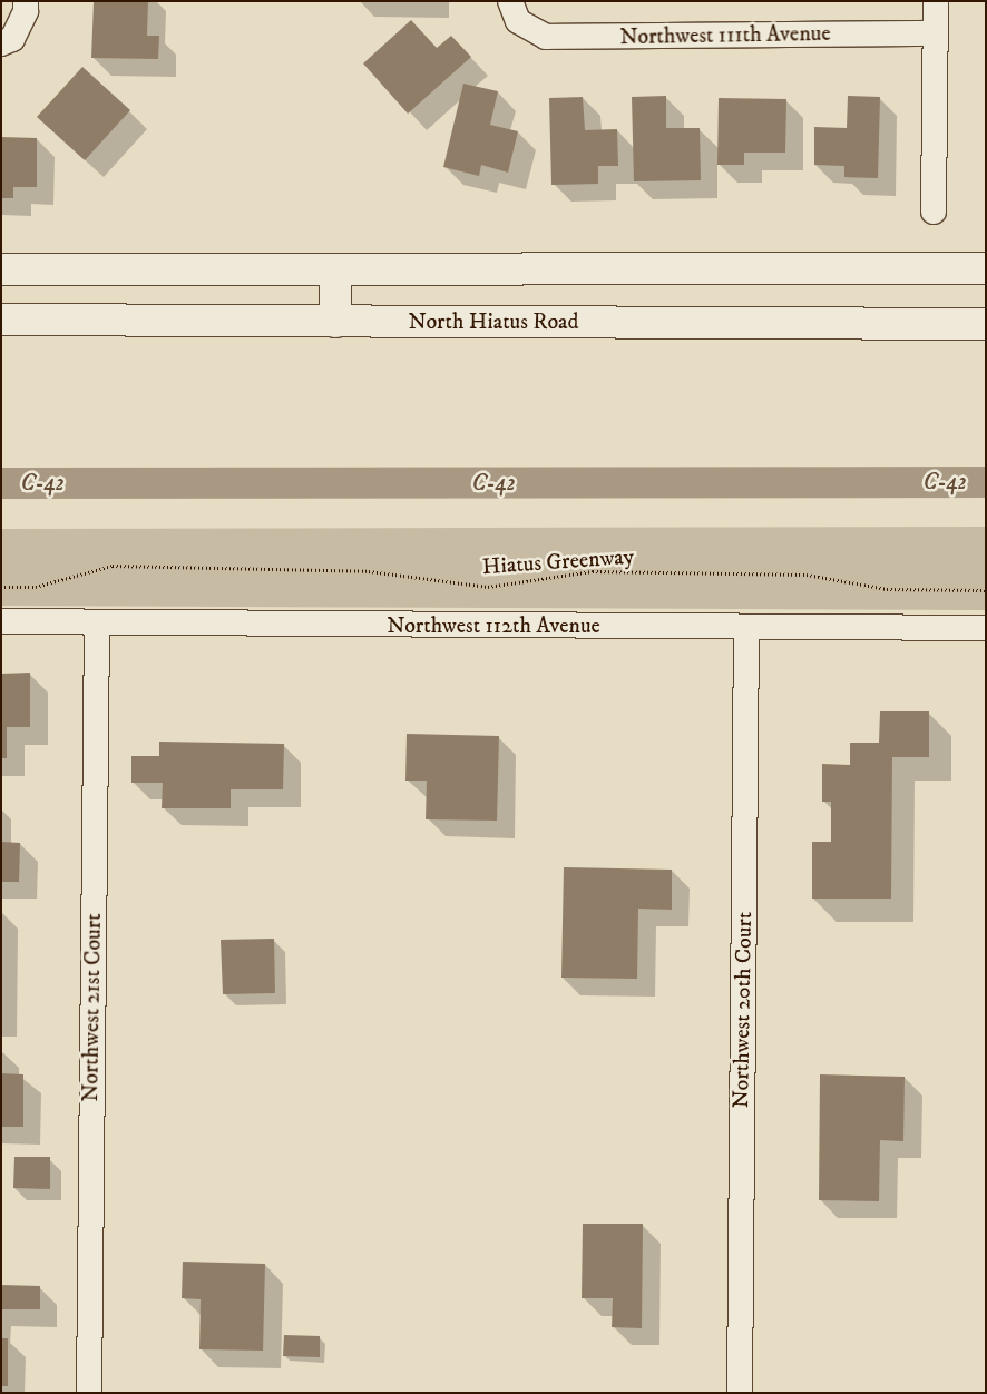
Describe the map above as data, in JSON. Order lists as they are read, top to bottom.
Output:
{
  "streets": {
    "main road": ["North Hiatus Road"],
    "street": [
      "Northwest 111th Avenue",
      "Northwest 112th Avenue",
      "Northwest 21st Court",
      "Northwest 20th Court"
    ],
    "path": ["Hiatus Greenway"]
  },
  "crossings": [
    ["Northwest 112th Avenue", "Northwest 21st Court"],
    ["Northwest 112th Avenue", "Northwest 20th Court"]
  ],
  "water": ["C-42"]
}
